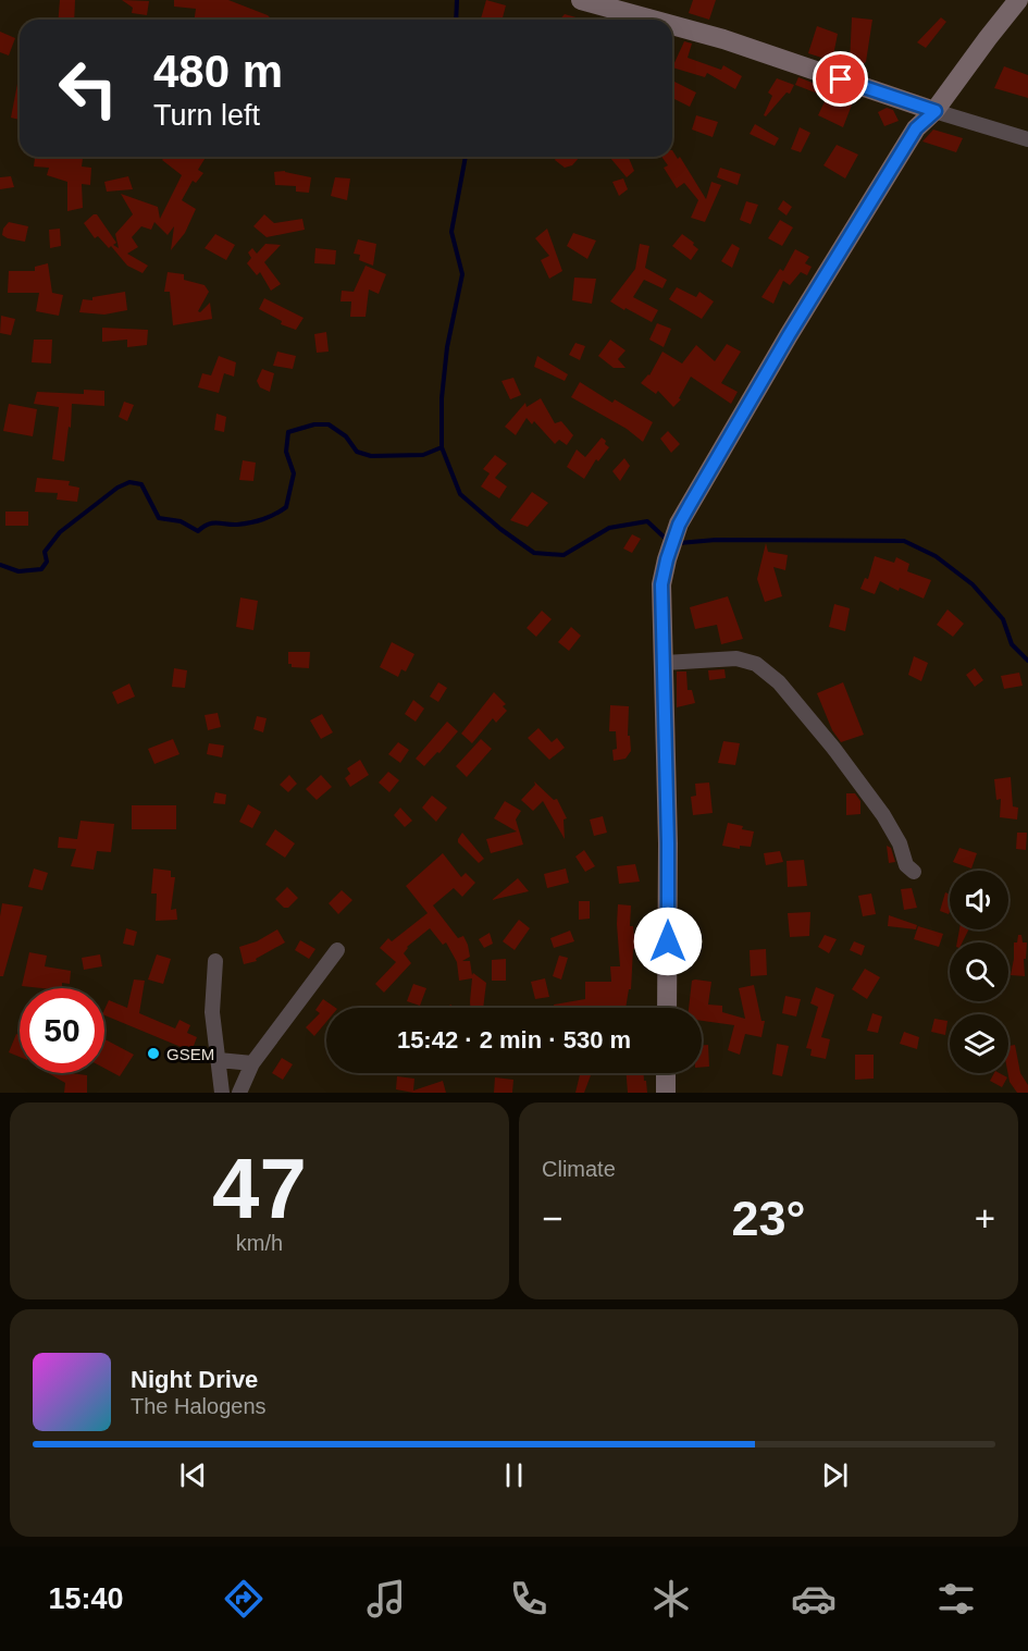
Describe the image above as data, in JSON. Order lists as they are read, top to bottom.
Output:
{
  "places": ["GSEM"],
  "page": {
    "turn": ["480 m", "Turn left"],
    "limit": "50",
    "trip": "15:42 · 2 min · 530 m",
    "tile": [
      ["47", "km/h"],
      "Climate"
    ],
    "heat": ["−", "23°", "+"],
    "song": ["Night Drive", "The Halogens"],
    "tabs": "15:40"
  }
}
